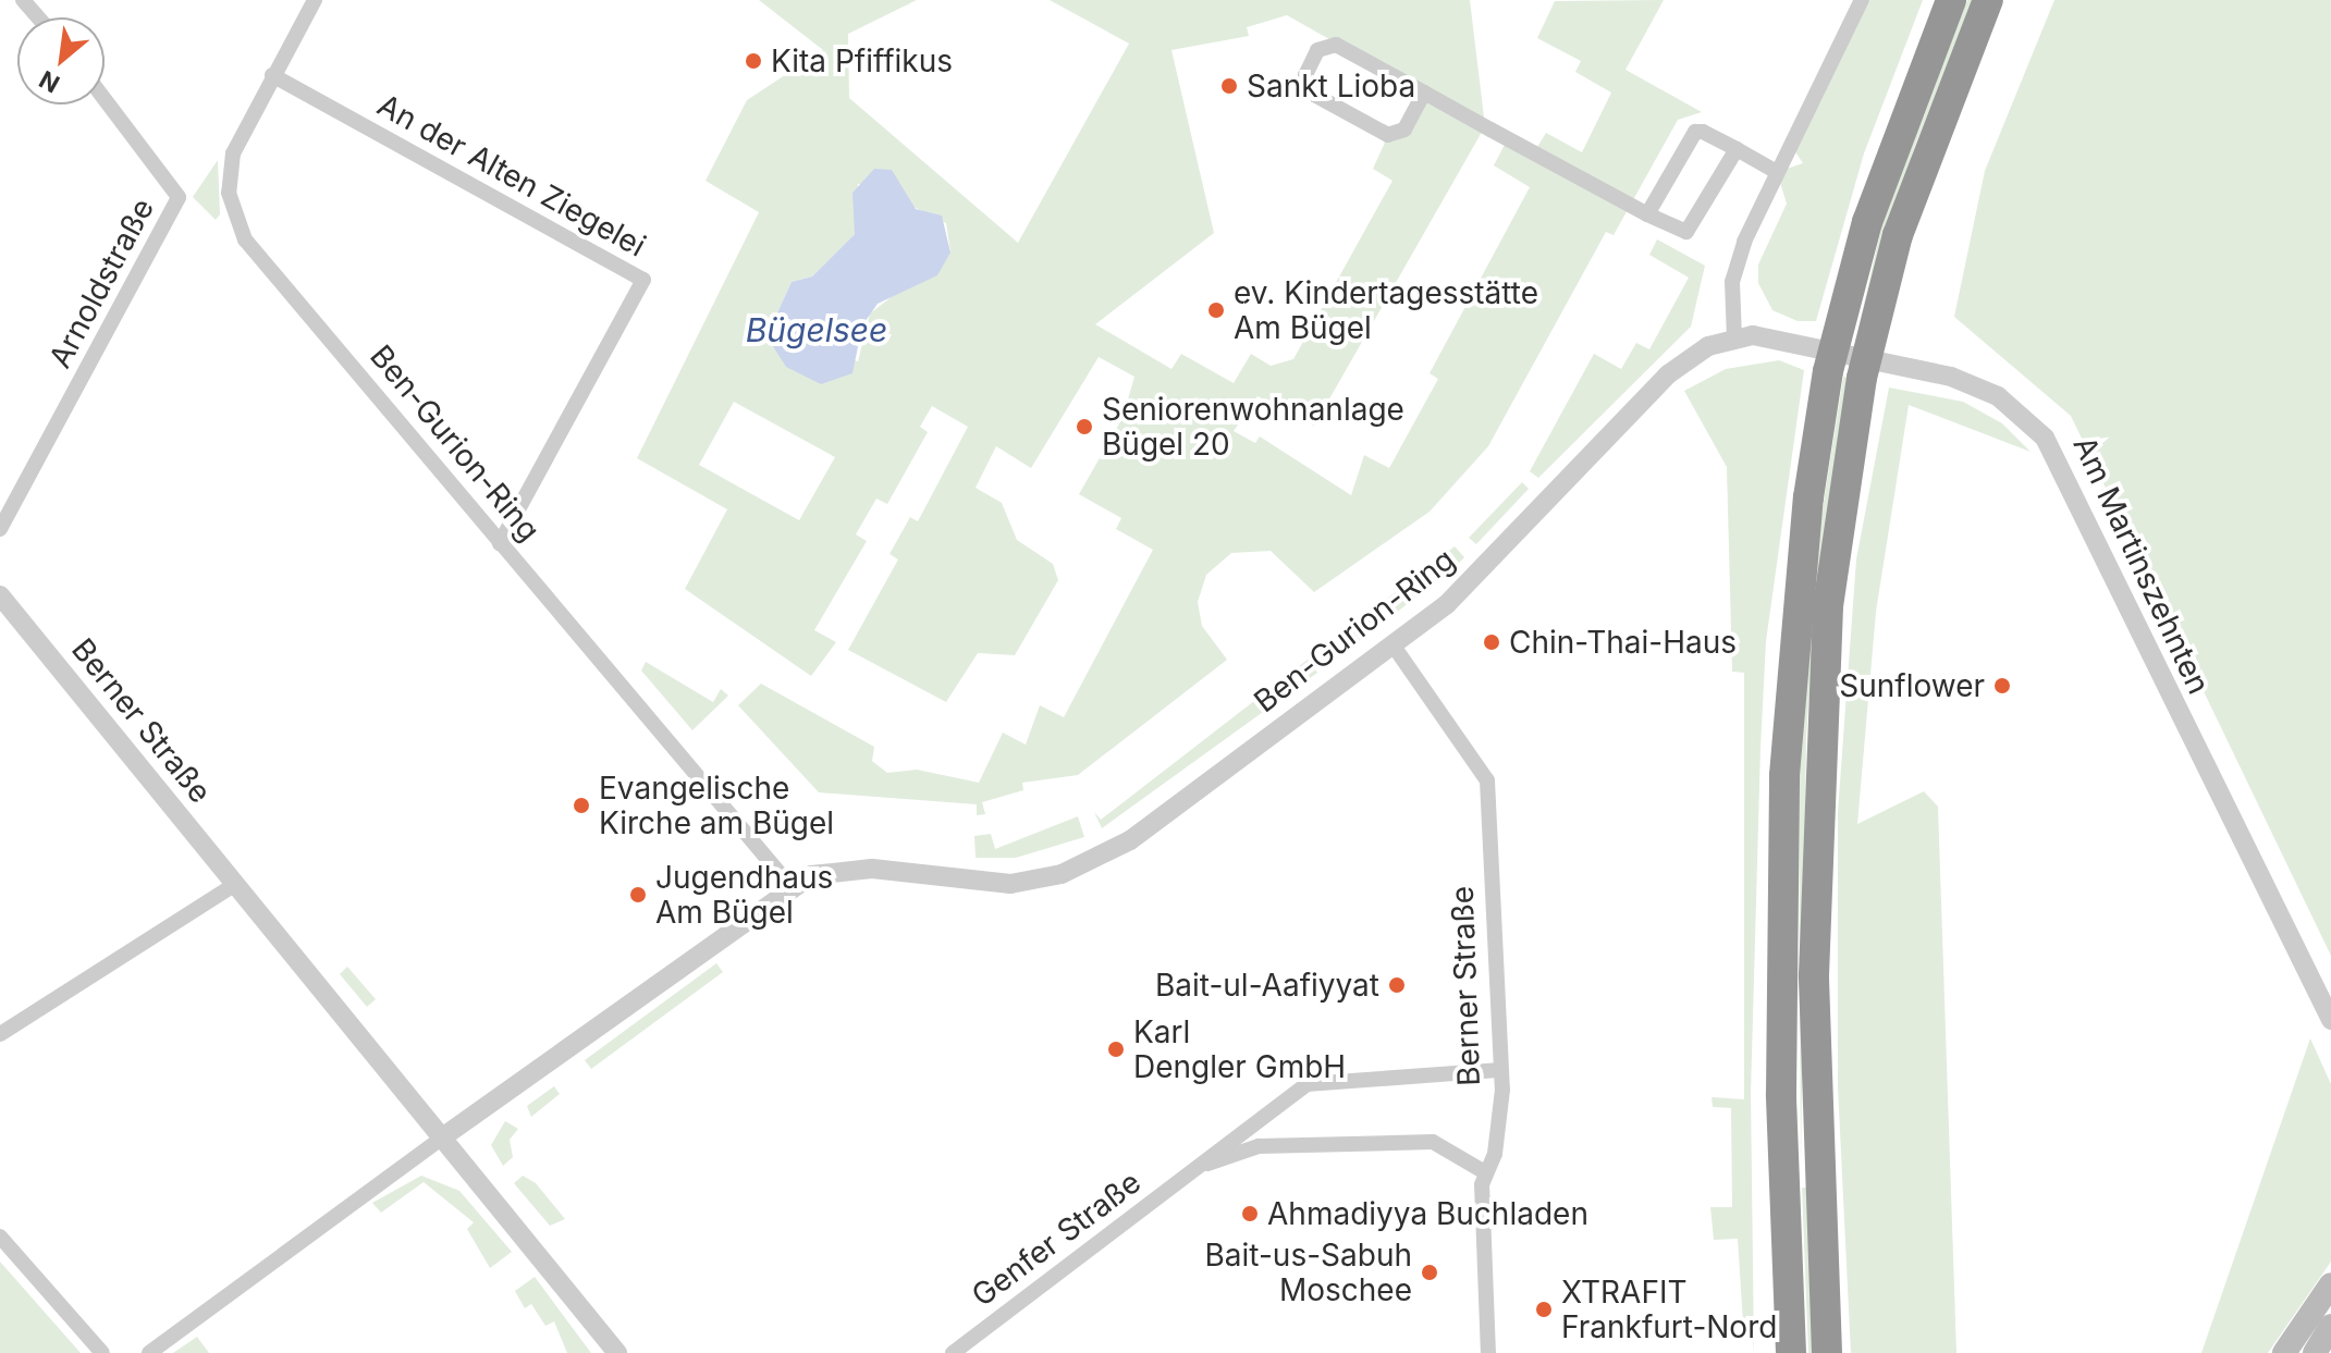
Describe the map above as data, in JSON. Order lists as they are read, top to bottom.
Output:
{
  "streets": {
    "street": [
      "An der Alten Ziegelei",
      "Arnoldstraße",
      "Ben-Gurion-Ring",
      "Am Martinszehnten",
      "Berner Straße",
      "Genfer Straße"
    ]
  },
  "crossings": [
    ["An der Alten Ziegelei", "Ben-Gurion-Ring"],
    ["Ben-Gurion-Ring", "Am Martinszehnten"],
    ["Ben-Gurion-Ring", "Berner Straße"],
    ["Berner Straße", "Genfer Straße"]
  ],
  "water": ["Bügelsee"],
  "places": [
    "Kita Pfiffikus",
    "Sankt Lioba",
    "ev. Kindertagesstätte Am Bügel",
    "Seniorenwohnanlage Bügel 20",
    "Chin-Thai-Haus",
    "Sunflower",
    "Evangelische Kirche am Bügel",
    "Jugendhaus Am Bügel",
    "Bait-ul-Aafiyyat",
    "Karl Dengler GmbH",
    "Ahmadiyya Buchladen",
    "Bait-us-Sabuh Moschee",
    "XTRAFIT Frankfurt-Nord"
  ],
  "north": "bottom left"
}
